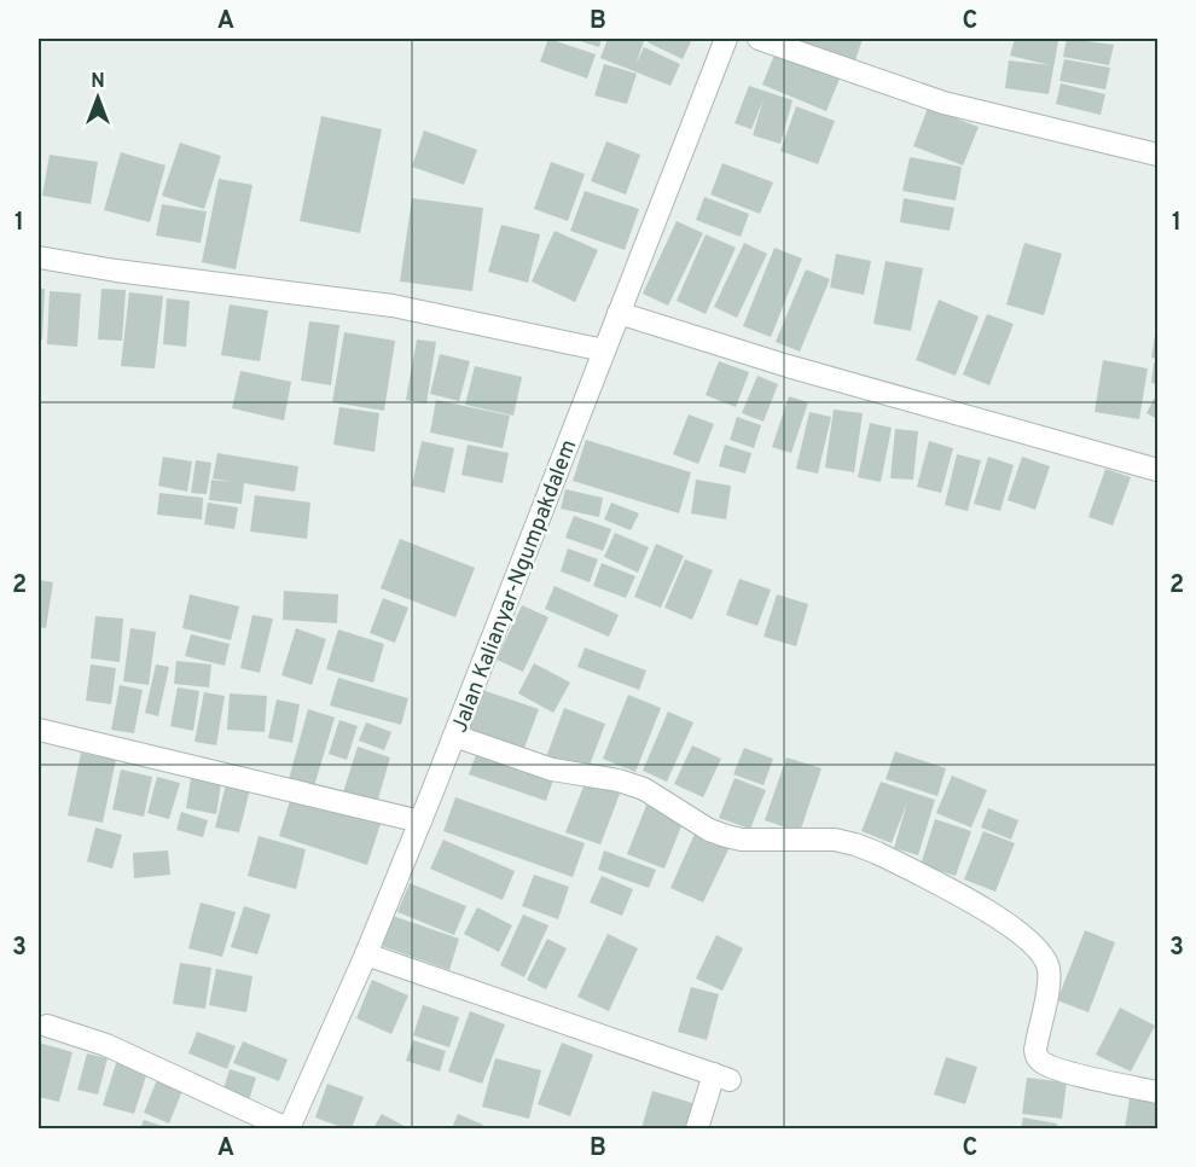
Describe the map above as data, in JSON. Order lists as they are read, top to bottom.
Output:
{
  "streets": {
    "street": ["Jalan Kalianyar-Ngumpakdalem"]
  },
  "north": "top",
  "grid": {
    "columns": ["A", "B", "C"],
    "rows": ["1", "2", "3"]
  }
}
